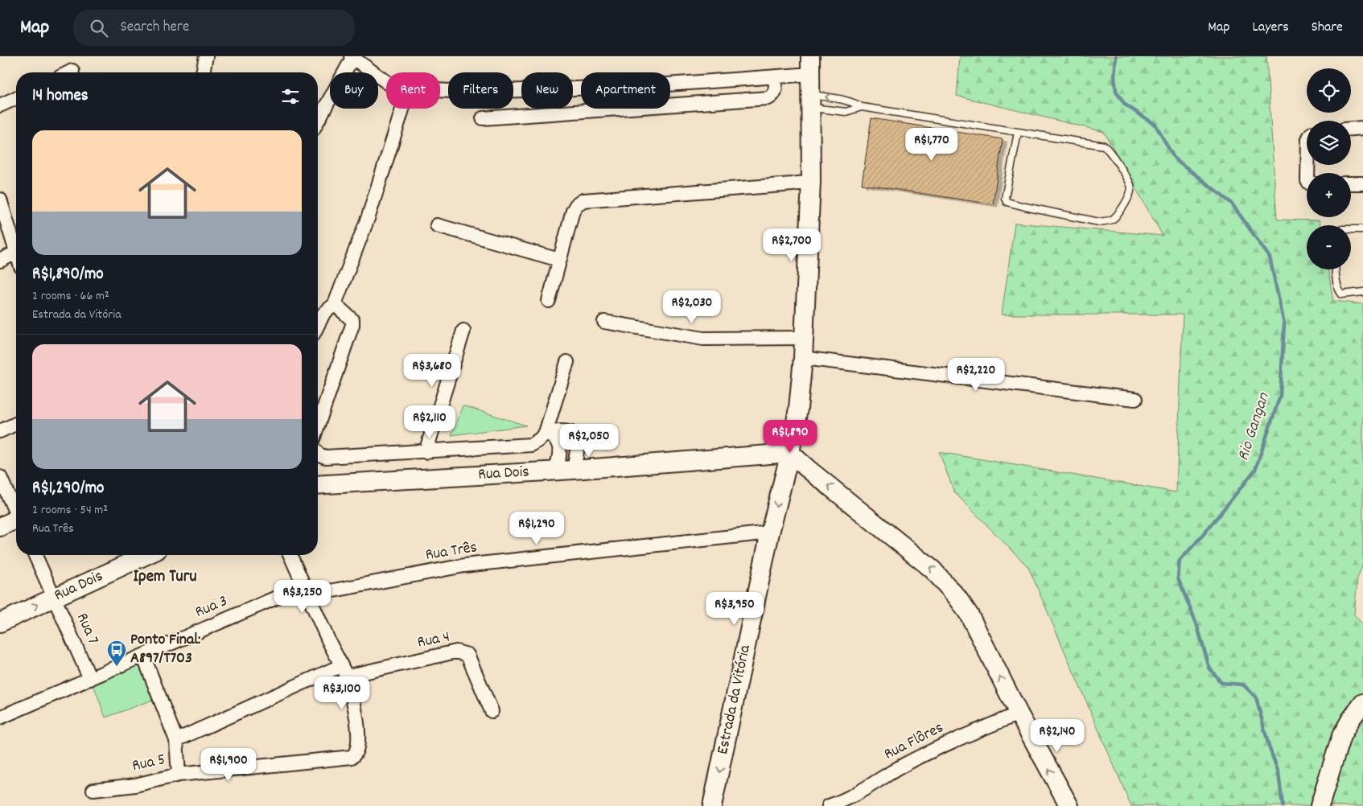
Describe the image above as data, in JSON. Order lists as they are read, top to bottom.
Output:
{
  "streets": {
    "main road": ["Rua Dois", "Estrada da Vitória"],
    "street": [
      "Rua Três",
      "Rua 3",
      "Rua 7",
      "Rua 4",
      "Rua Flôres",
      "Rua 5"
    ]
  },
  "crossings": [
    ["Rua Dois", "Rua 7"],
    ["Rua Dois", "Estrada da Vitória"],
    ["Rua Três", "Rua 3"],
    ["Rua Três", "Estrada da Vitória"],
    ["Rua 3", "Rua 7"],
    ["Rua 4", "Rua 5"]
  ],
  "one_way": ["Estrada da Vitória"],
  "districts": ["Ipem Turu"],
  "water": ["Rio Gangan"],
  "places": {
    "bus stop": ["Ponto Final: A897/T703"]
  },
  "page": {
    "header": "Map",
    "search": "Search here",
    "nav": ["Map", "Layers", "Share"],
    "map_buttons": ["+", "−"],
    "chip": [
      "Buy",
      "Rent",
      "Filters",
      "New",
      "Apartment"
    ],
    "heading": "14 homes",
    "list": [
      {
        "name": "R$1,890/mo",
        "note": "2 rooms · 66 m² · Estrada da Vitória"
      },
      {
        "name": "R$1,290/mo",
        "note": "2 rooms · 54 m² · Rua Três"
      }
    ],
    "price": [
      "R$1,770",
      "R$2,700",
      "R$2,030",
      "R$3,680",
      "R$2,220",
      "R$2,110",
      "R$1,890",
      "R$2,050",
      "R$1,290",
      "R$3,250",
      "R$3,950",
      "R$3,100",
      "R$2,140",
      "R$1,900"
    ]
  }
}
